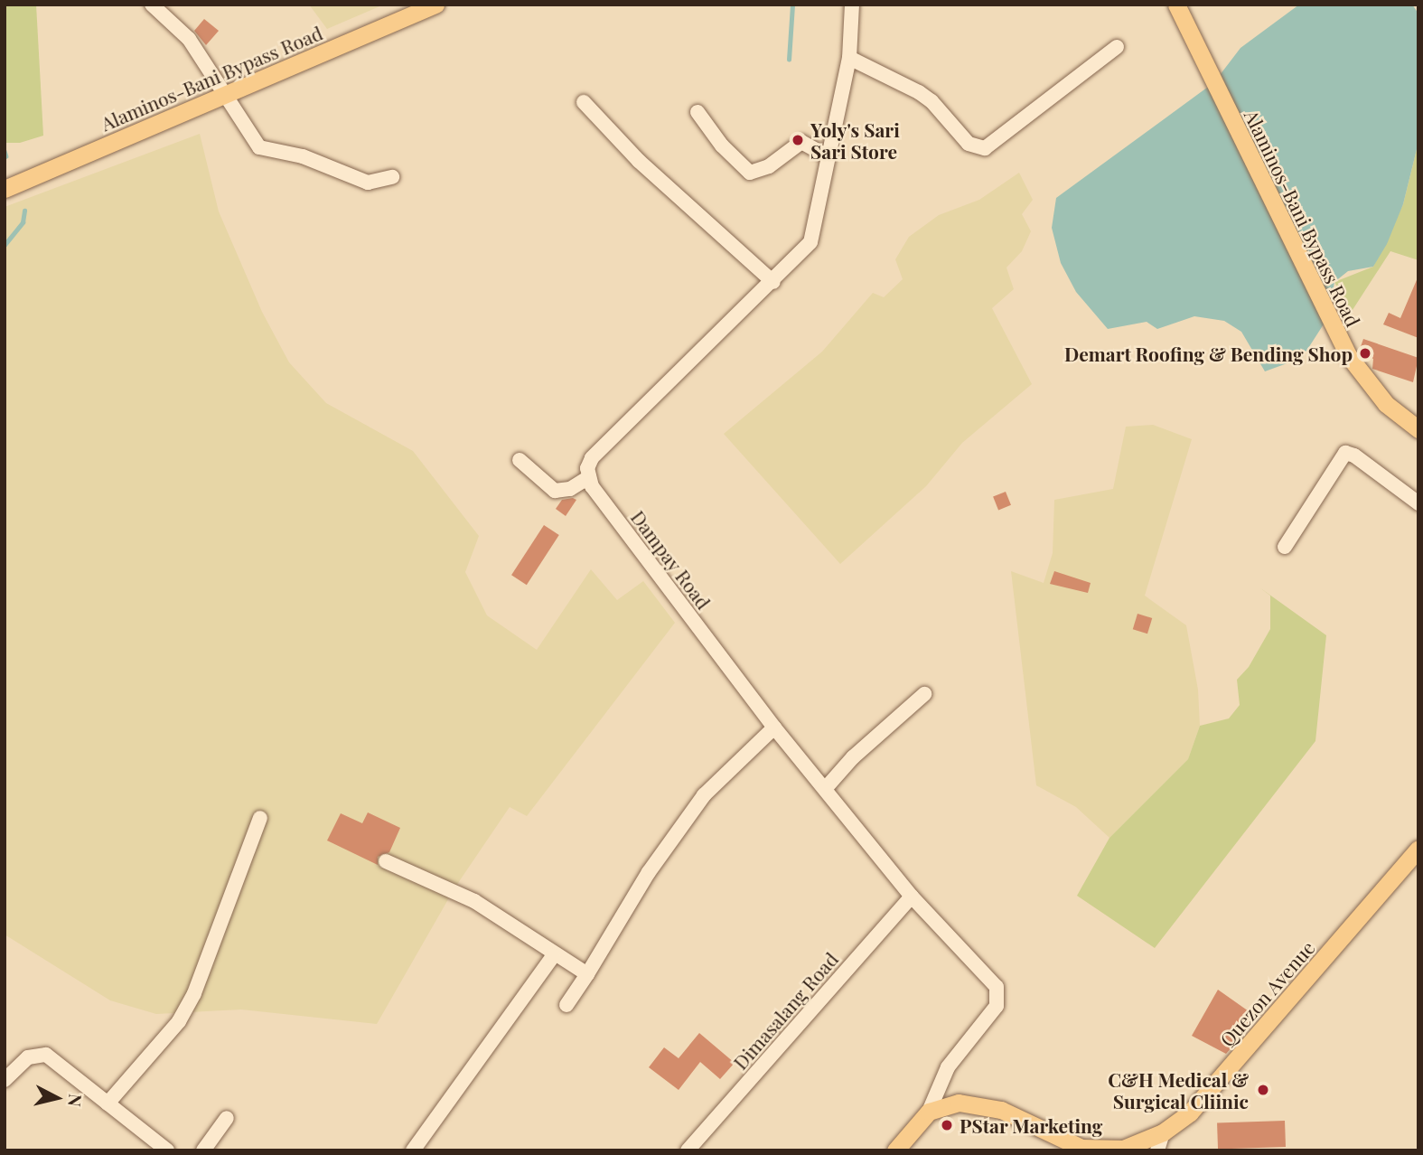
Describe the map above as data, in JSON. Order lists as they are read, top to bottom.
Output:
{
  "streets": {
    "main road": ["Alaminos-Bani Bypass Road", "Quezon Avenue"],
    "street": ["Dampay Road", "Dimasalang Road"]
  },
  "crossings": [
    ["Dampay Road", "Quezon Avenue"],
    ["Dampay Road", "Dimasalang Road"]
  ],
  "places": [
    "Yoly's Sari Sari Store",
    "Demart Roofing & Bending Shop",
    "C&H Medical & Surgical Cliinic",
    "PStar Marketing"
  ],
  "north": "right"
}
